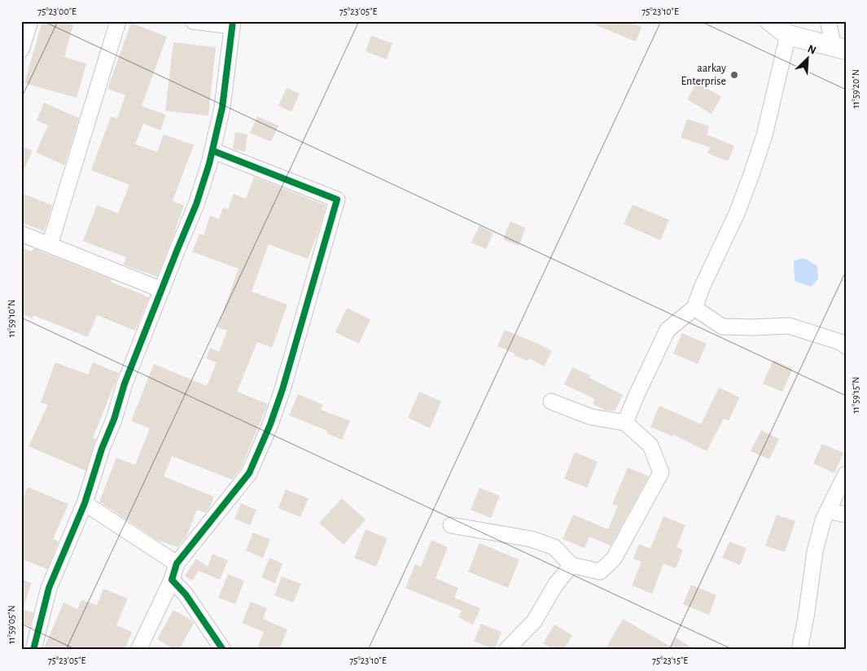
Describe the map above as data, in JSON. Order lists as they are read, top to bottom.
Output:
{
  "places": ["aarkay Enterprise"],
  "north": "top right",
  "coordinates": [
    "75°23'00\"E",
    "75°23'05\"E",
    "75°23'10\"E",
    "11°59'20\"N",
    "11°59'10\"N",
    "11°59'15\"N",
    "11°59'05\"N",
    "75°23'15\"E"
  ]
}
